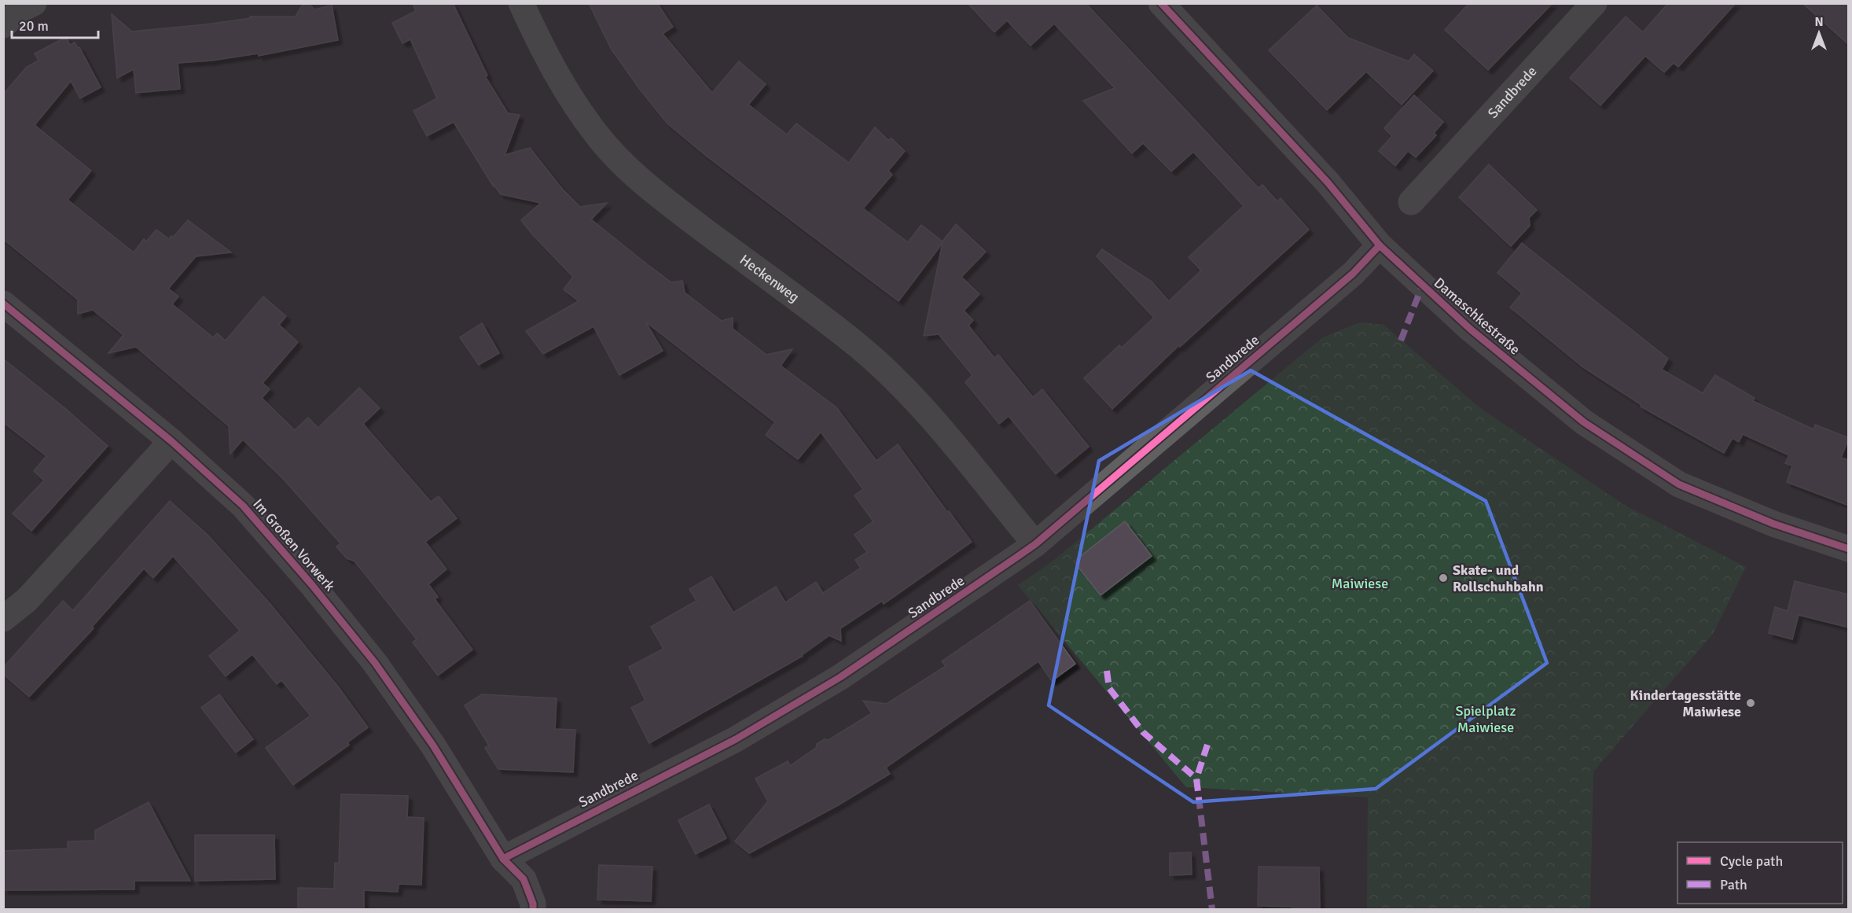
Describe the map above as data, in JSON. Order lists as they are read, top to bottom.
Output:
{
  "streets": {
    "street": [
      "Sandbrede",
      "Heckenweg",
      "Damaschkestraße",
      "Im Großen Vorwerk"
    ]
  },
  "crossings": [
    ["Sandbrede", "Heckenweg"],
    ["Sandbrede", "Damaschkestraße"],
    ["Sandbrede", "Im Großen Vorwerk"]
  ],
  "parks": ["Maiwiese", "Spielplatz Maiwiese"],
  "places": ["Skate- und Rollschuhbahn", "Kindertagesstätte Maiwiese"],
  "legend": ["Cycle path", "Path"],
  "scale_bar": "20 m",
  "north": "top"
}
